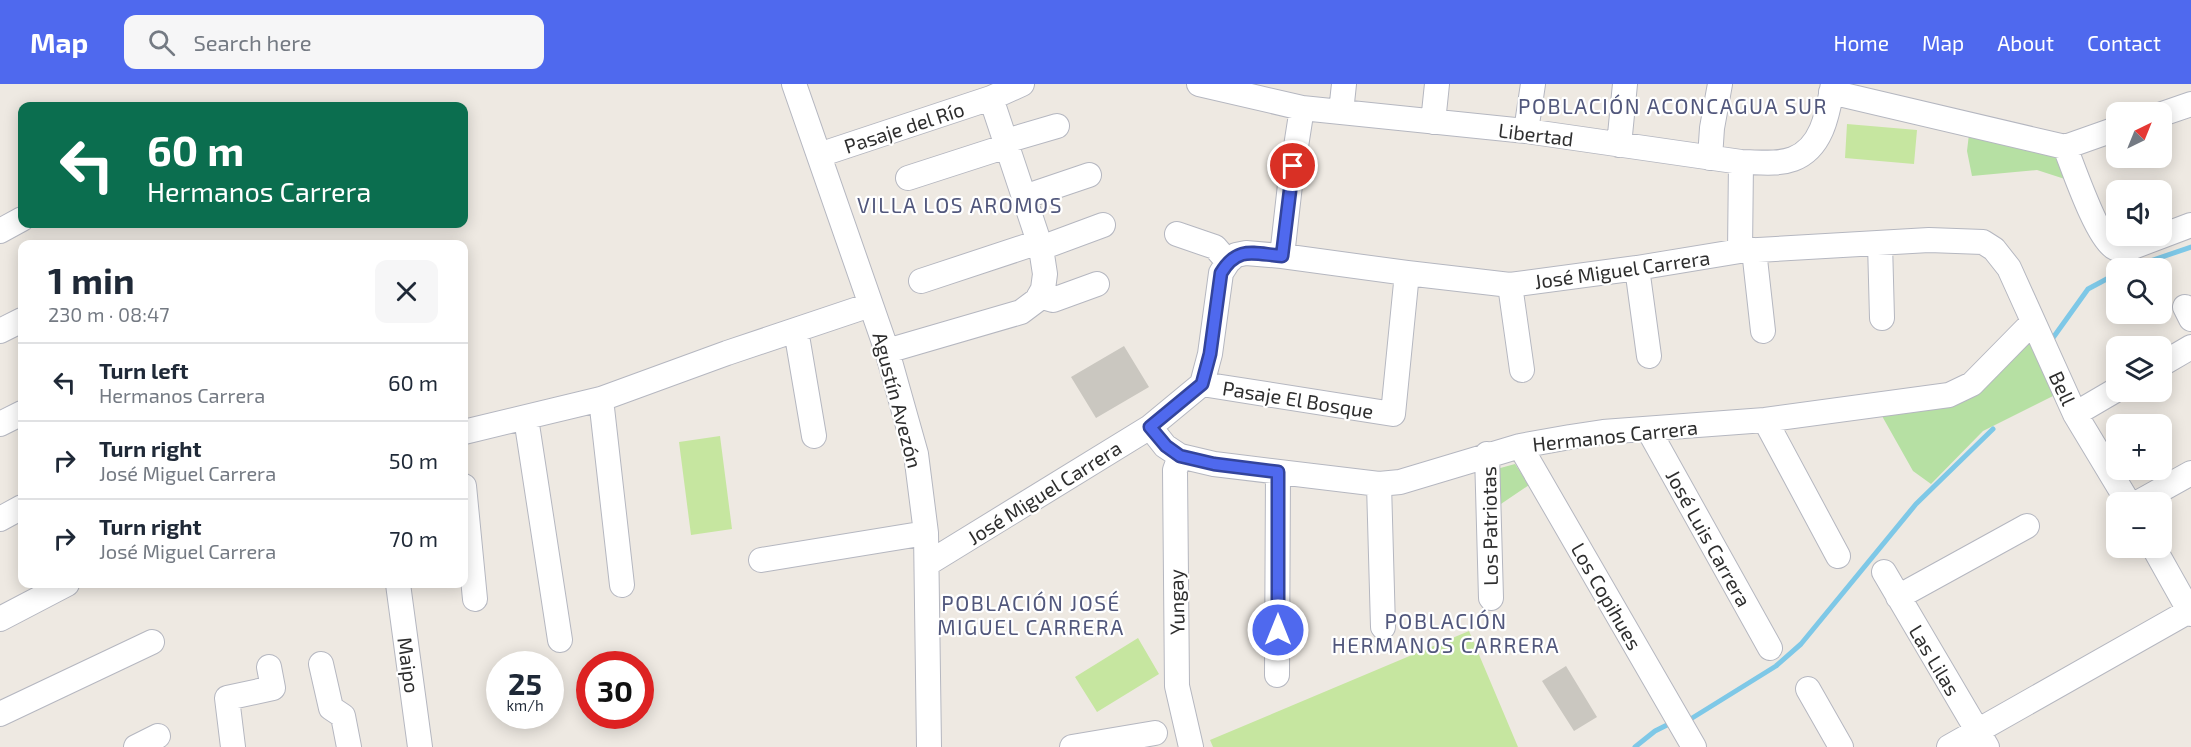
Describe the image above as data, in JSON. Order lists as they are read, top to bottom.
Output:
{
  "streets": {
    "street": [
      "Pasaje del Río",
      "Libertad",
      "José Miguel Carrera",
      "Bell",
      "Pasaje El Bosque",
      "Agustín Avezón",
      "Hermanos Carrera",
      "Los Patriotas",
      "José Luis Carrera",
      "Los Copihues",
      "Yungay",
      "Las Lilas",
      "Maipo"
    ]
  },
  "crossings": [
    ["Pasaje del Río", "Agustín Avezón"],
    ["José Miguel Carrera", "Bell"],
    ["José Miguel Carrera", "Pasaje El Bosque"],
    ["José Miguel Carrera", "Agustín Avezón"],
    ["José Miguel Carrera", "Hermanos Carrera"],
    ["Bell", "Hermanos Carrera"],
    ["Hermanos Carrera", "Los Patriotas"],
    ["Hermanos Carrera", "José Luis Carrera"],
    ["Hermanos Carrera", "Los Copihues"],
    ["Hermanos Carrera", "Yungay"]
  ],
  "districts": [
    "POBLACIÓN ACONCAGUA SUR",
    "VILLA LOS AROMOS",
    "POBLACIÓN JOSÉ MIGUEL CARRERA",
    "POBLACIÓN HERMANOS CARRERA"
  ],
  "north": "top right",
  "page": {
    "header": "Map",
    "search": "Search here",
    "nav": [
      "Home",
      "Map",
      "About",
      "Contact"
    ],
    "map_buttons": ["+", "−"],
    "turn": ["60 m", "Hermanos Carrera"],
    "heading": ["1 min", "230 m · 08:47"],
    "list": [
      {
        "name": "Turn left",
        "note": "Hermanos Carrera",
        "value": "60 m"
      },
      {
        "name": "Turn right",
        "note": "José Miguel Carrera",
        "value": "50 m"
      },
      {
        "name": "Turn right",
        "note": "José Miguel Carrera",
        "value": "70 m"
      }
    ],
    "speed": "25 km/h",
    "limit": "30"
  }
}
